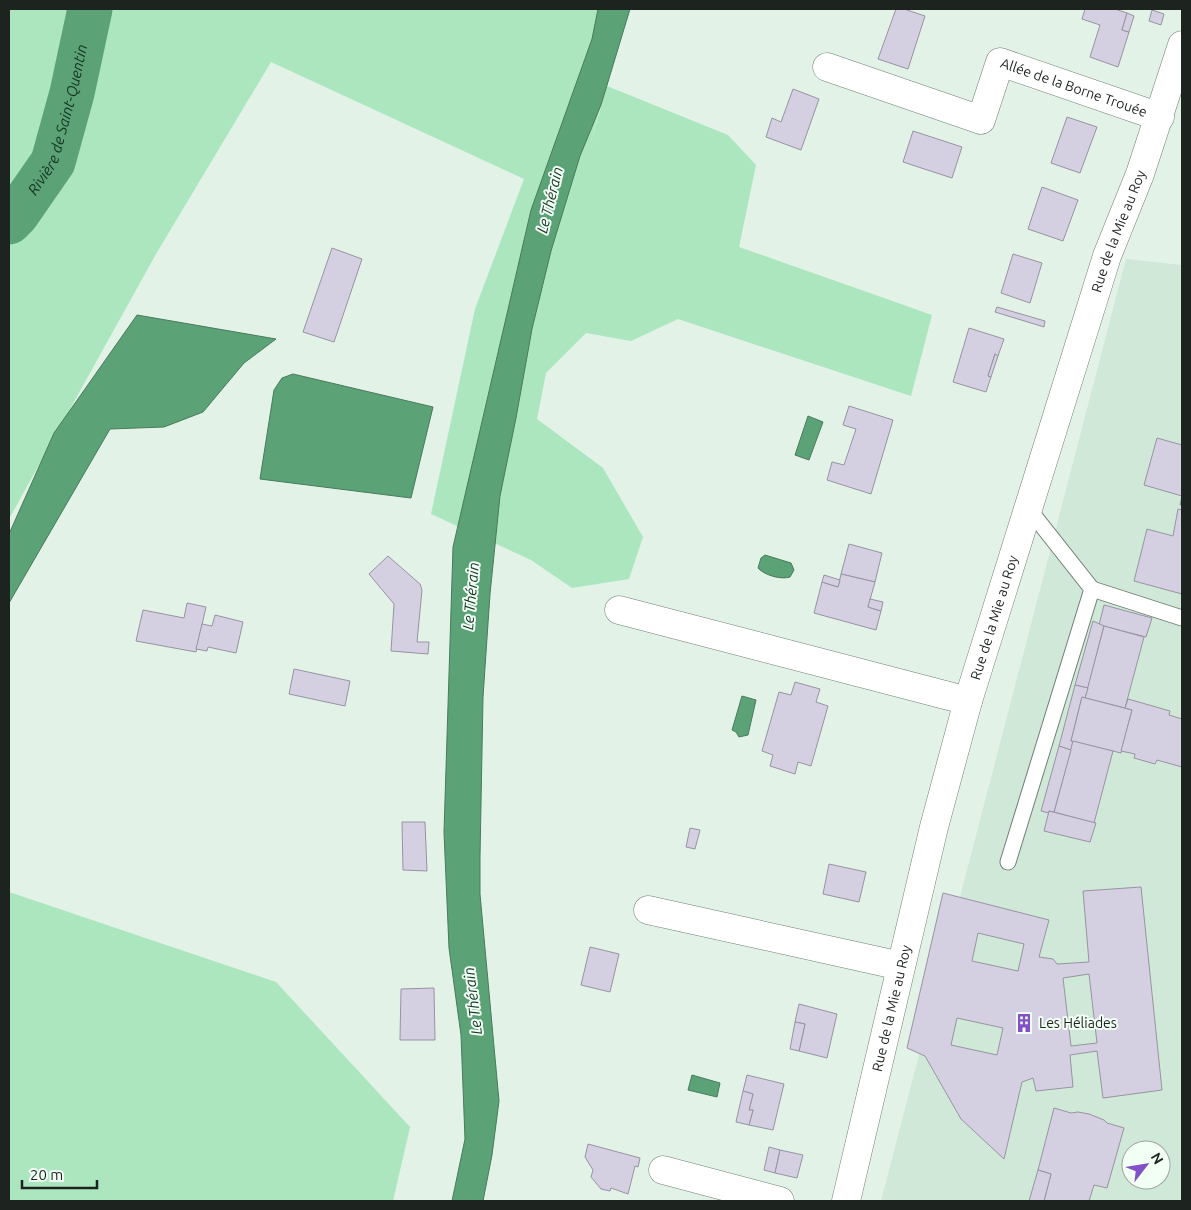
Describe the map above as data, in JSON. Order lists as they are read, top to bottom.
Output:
{
  "streets": {
    "street": ["Allée de la Borne Trouée", "Rue de la Mie au Roy"]
  },
  "crossings": [
    ["Allée de la Borne Trouée", "Rue de la Mie au Roy"]
  ],
  "water": ["Rivière de Saint-Quentin", "Le Thérain"],
  "places": {
    "building": ["Les Héliades"]
  },
  "scale_bar": "20 m",
  "north": "top right"
}
